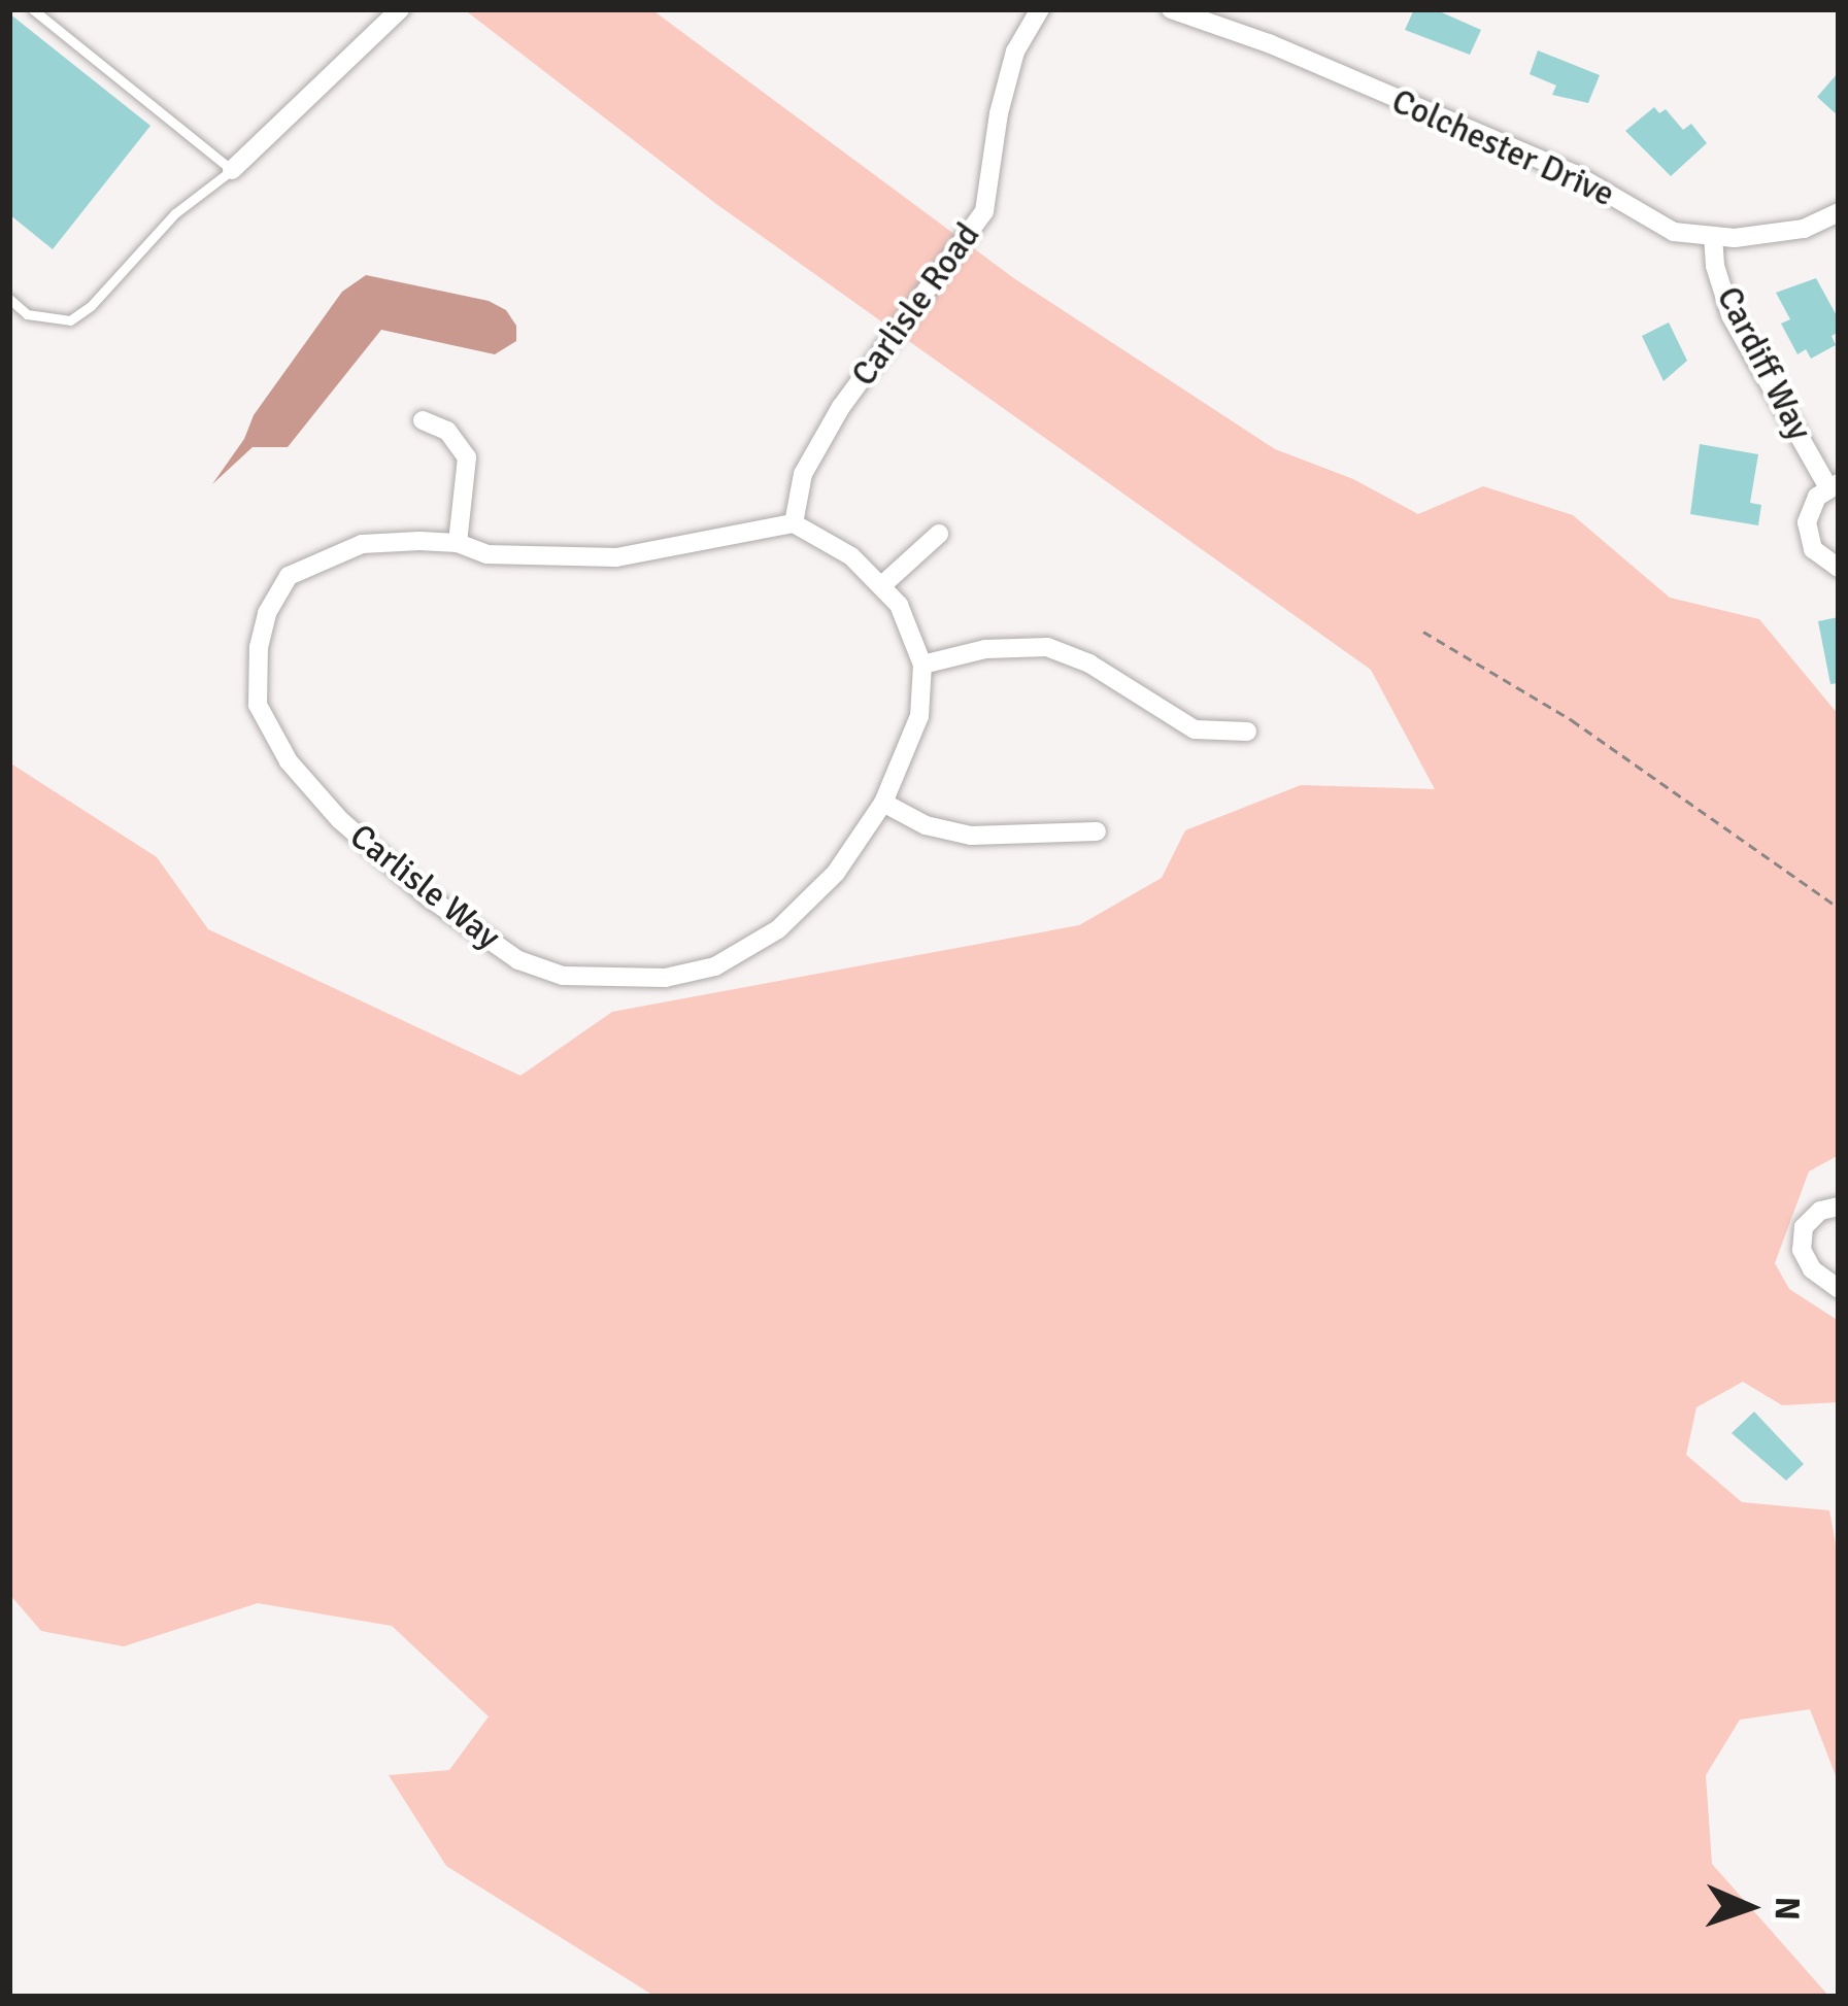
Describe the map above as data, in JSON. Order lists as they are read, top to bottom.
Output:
{
  "streets": {
    "street": [
      "Colchester Drive",
      "Carlisle Road",
      "Cardiff Way",
      "Carlisle Way"
    ]
  },
  "crossings": [
    ["Colchester Drive", "Cardiff Way"],
    ["Carlisle Road", "Carlisle Way"]
  ],
  "north": "right"
}
